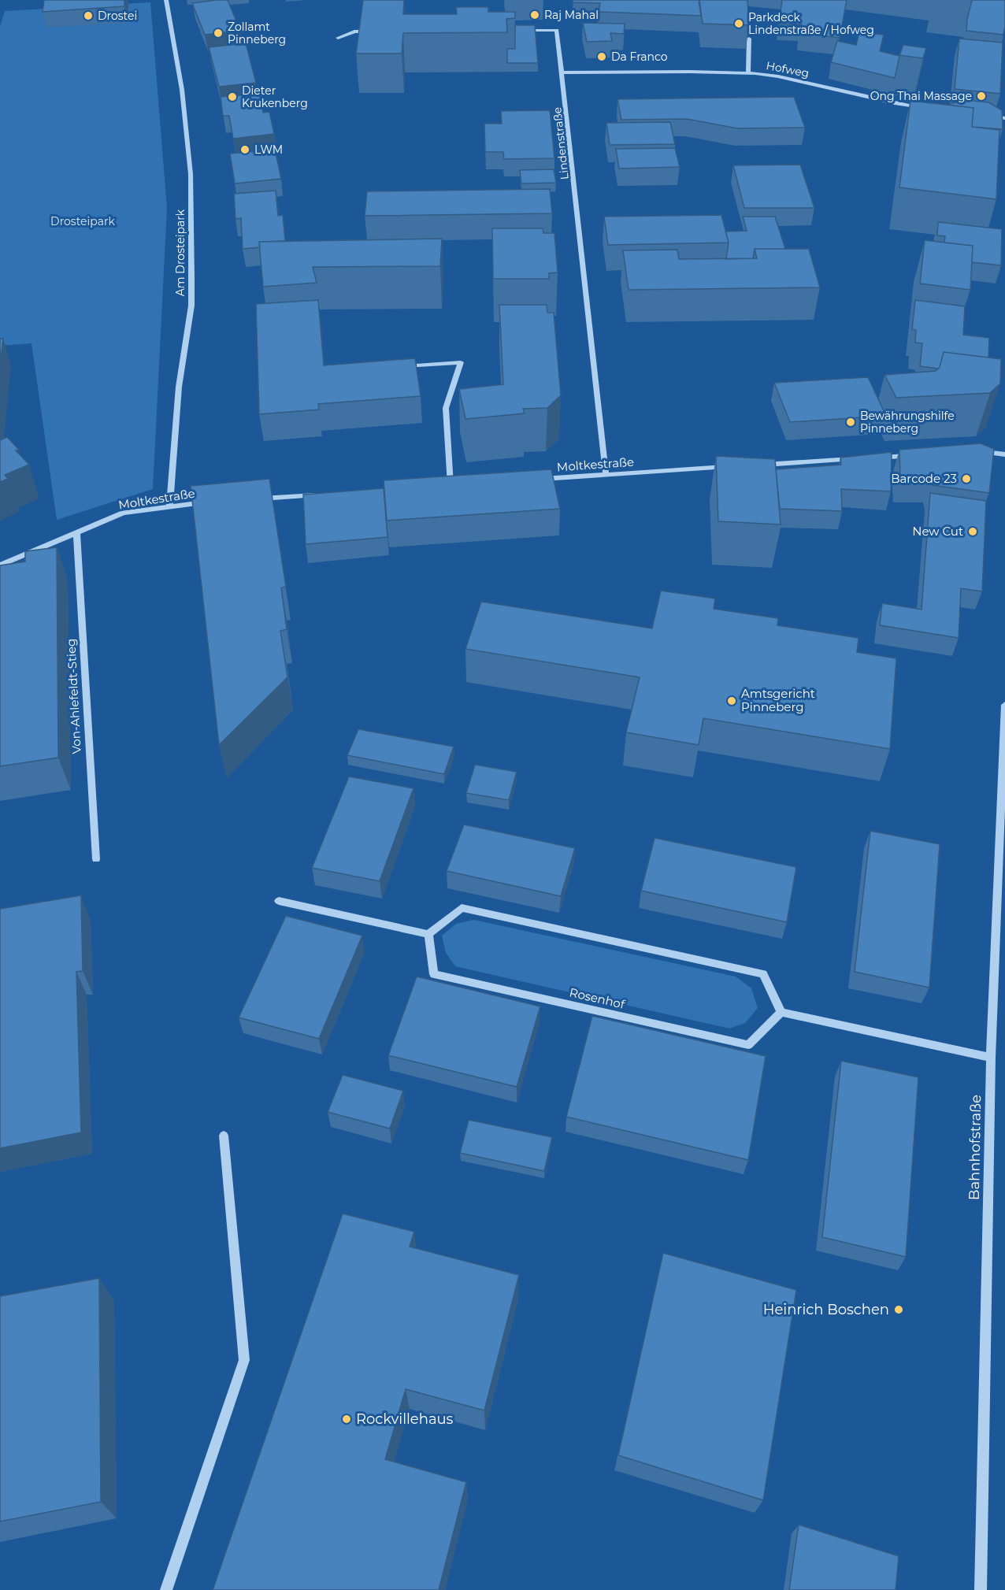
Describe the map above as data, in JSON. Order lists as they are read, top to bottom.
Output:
{
  "streets": {
    "street": [
      "Hofweg",
      "Lindenstraße",
      "Am Drosteipark",
      "Moltkestraße",
      "Von-Ahlefeldt-Stieg",
      "Rosenhof",
      "Bahnhofstraße"
    ]
  },
  "crossings": [
    ["Hofweg", "Lindenstraße"],
    ["Lindenstraße", "Moltkestraße"],
    ["Am Drosteipark", "Moltkestraße"],
    ["Moltkestraße", "Von-Ahlefeldt-Stieg"]
  ],
  "parks": ["Drosteipark"],
  "places": [
    "Raj Mahal",
    "Drostei",
    "Parkdeck Lindenstraße / Hofweg",
    "Zollamt Pinneberg",
    "Da Franco",
    "Ong Thai Massage",
    "Dieter Krukenberg",
    "LWM",
    "Bewährungshilfe Pinneberg",
    "Barcode 23",
    "New Cut",
    "Amtsgericht Pinneberg",
    "Heinrich Boschen",
    "Rockvillehaus"
  ]
}
